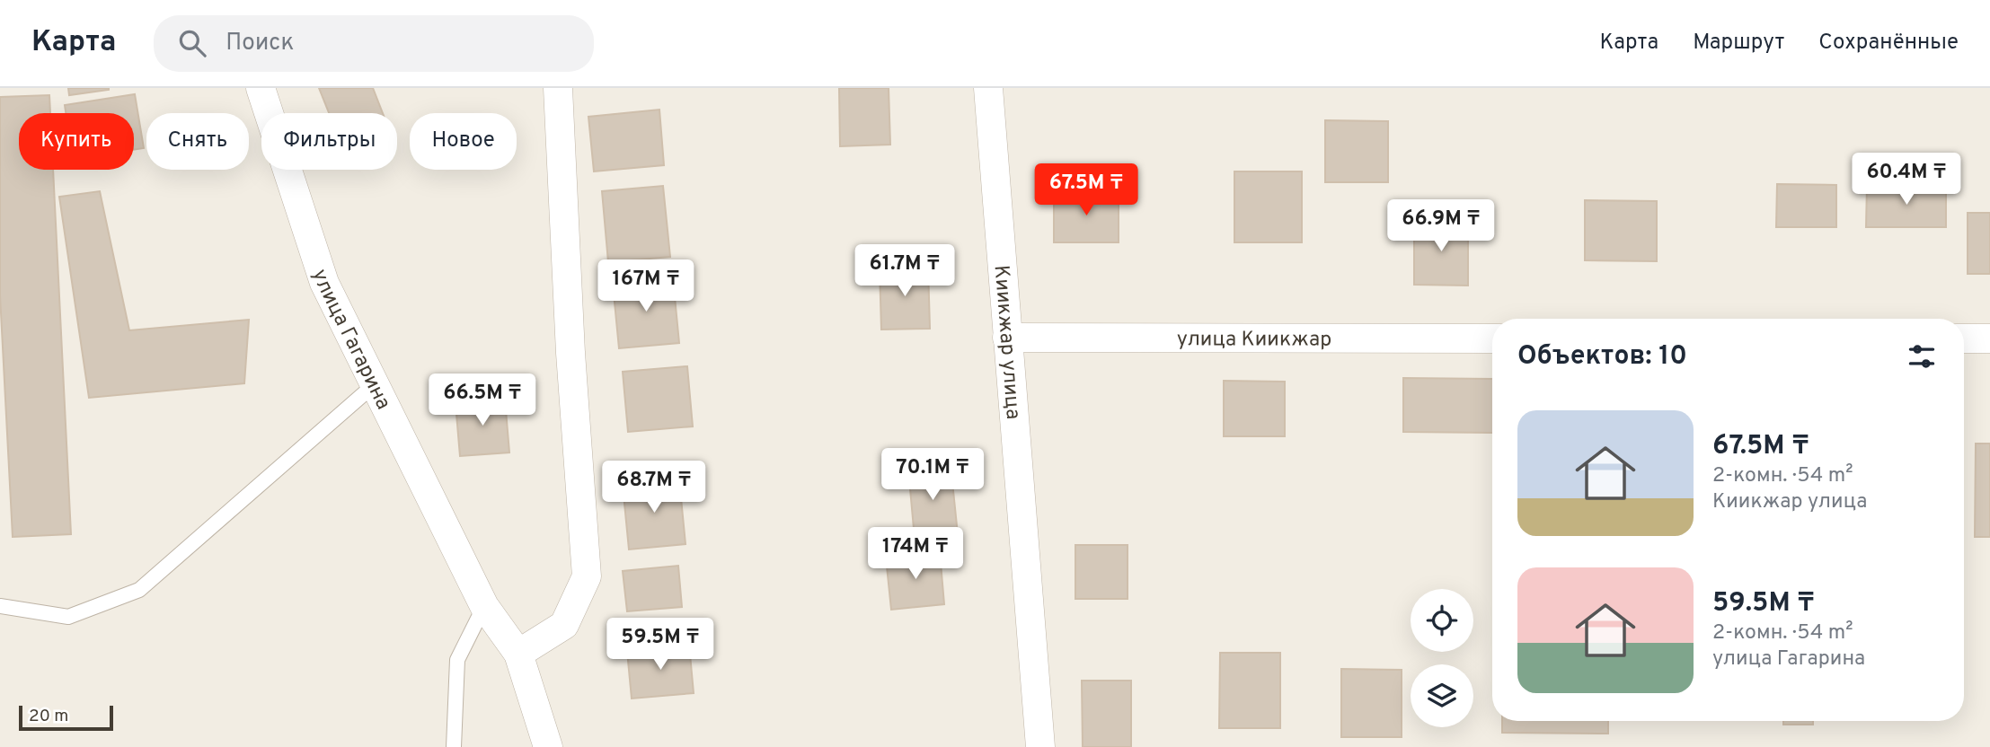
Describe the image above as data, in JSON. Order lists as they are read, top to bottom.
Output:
{
  "streets": {
    "street": ["улица Гагарина", "улица Киикжар", "Киикжар улица"]
  },
  "crossings": [
    ["улица Киикжар", "Киикжар улица"]
  ],
  "scale_bar": "20 m",
  "page": {
    "header": "Карта",
    "search": "Поиск",
    "nav": ["Карта", "Маршрут", "Сохранённые"],
    "chip": [
      "Купить",
      "Снять",
      "Фильтры",
      "Новое"
    ],
    "price": [
      "60.4M ₸",
      "67.5M ₸",
      "66.9M ₸",
      "61.7M ₸",
      "167M ₸",
      "66.5M ₸",
      "70.1M ₸",
      "68.7M ₸",
      "174M ₸",
      "59.5M ₸"
    ],
    "heading": "Объектов: 10",
    "list": [
      {
        "name": "67.5M ₸",
        "note": "2-комн. · 54 m² · Киикжар улица"
      },
      {
        "name": "59.5M ₸",
        "note": "2-комн. · 54 m² · улица Гагарина"
      }
    ],
    "scale": "20 m"
  }
}
